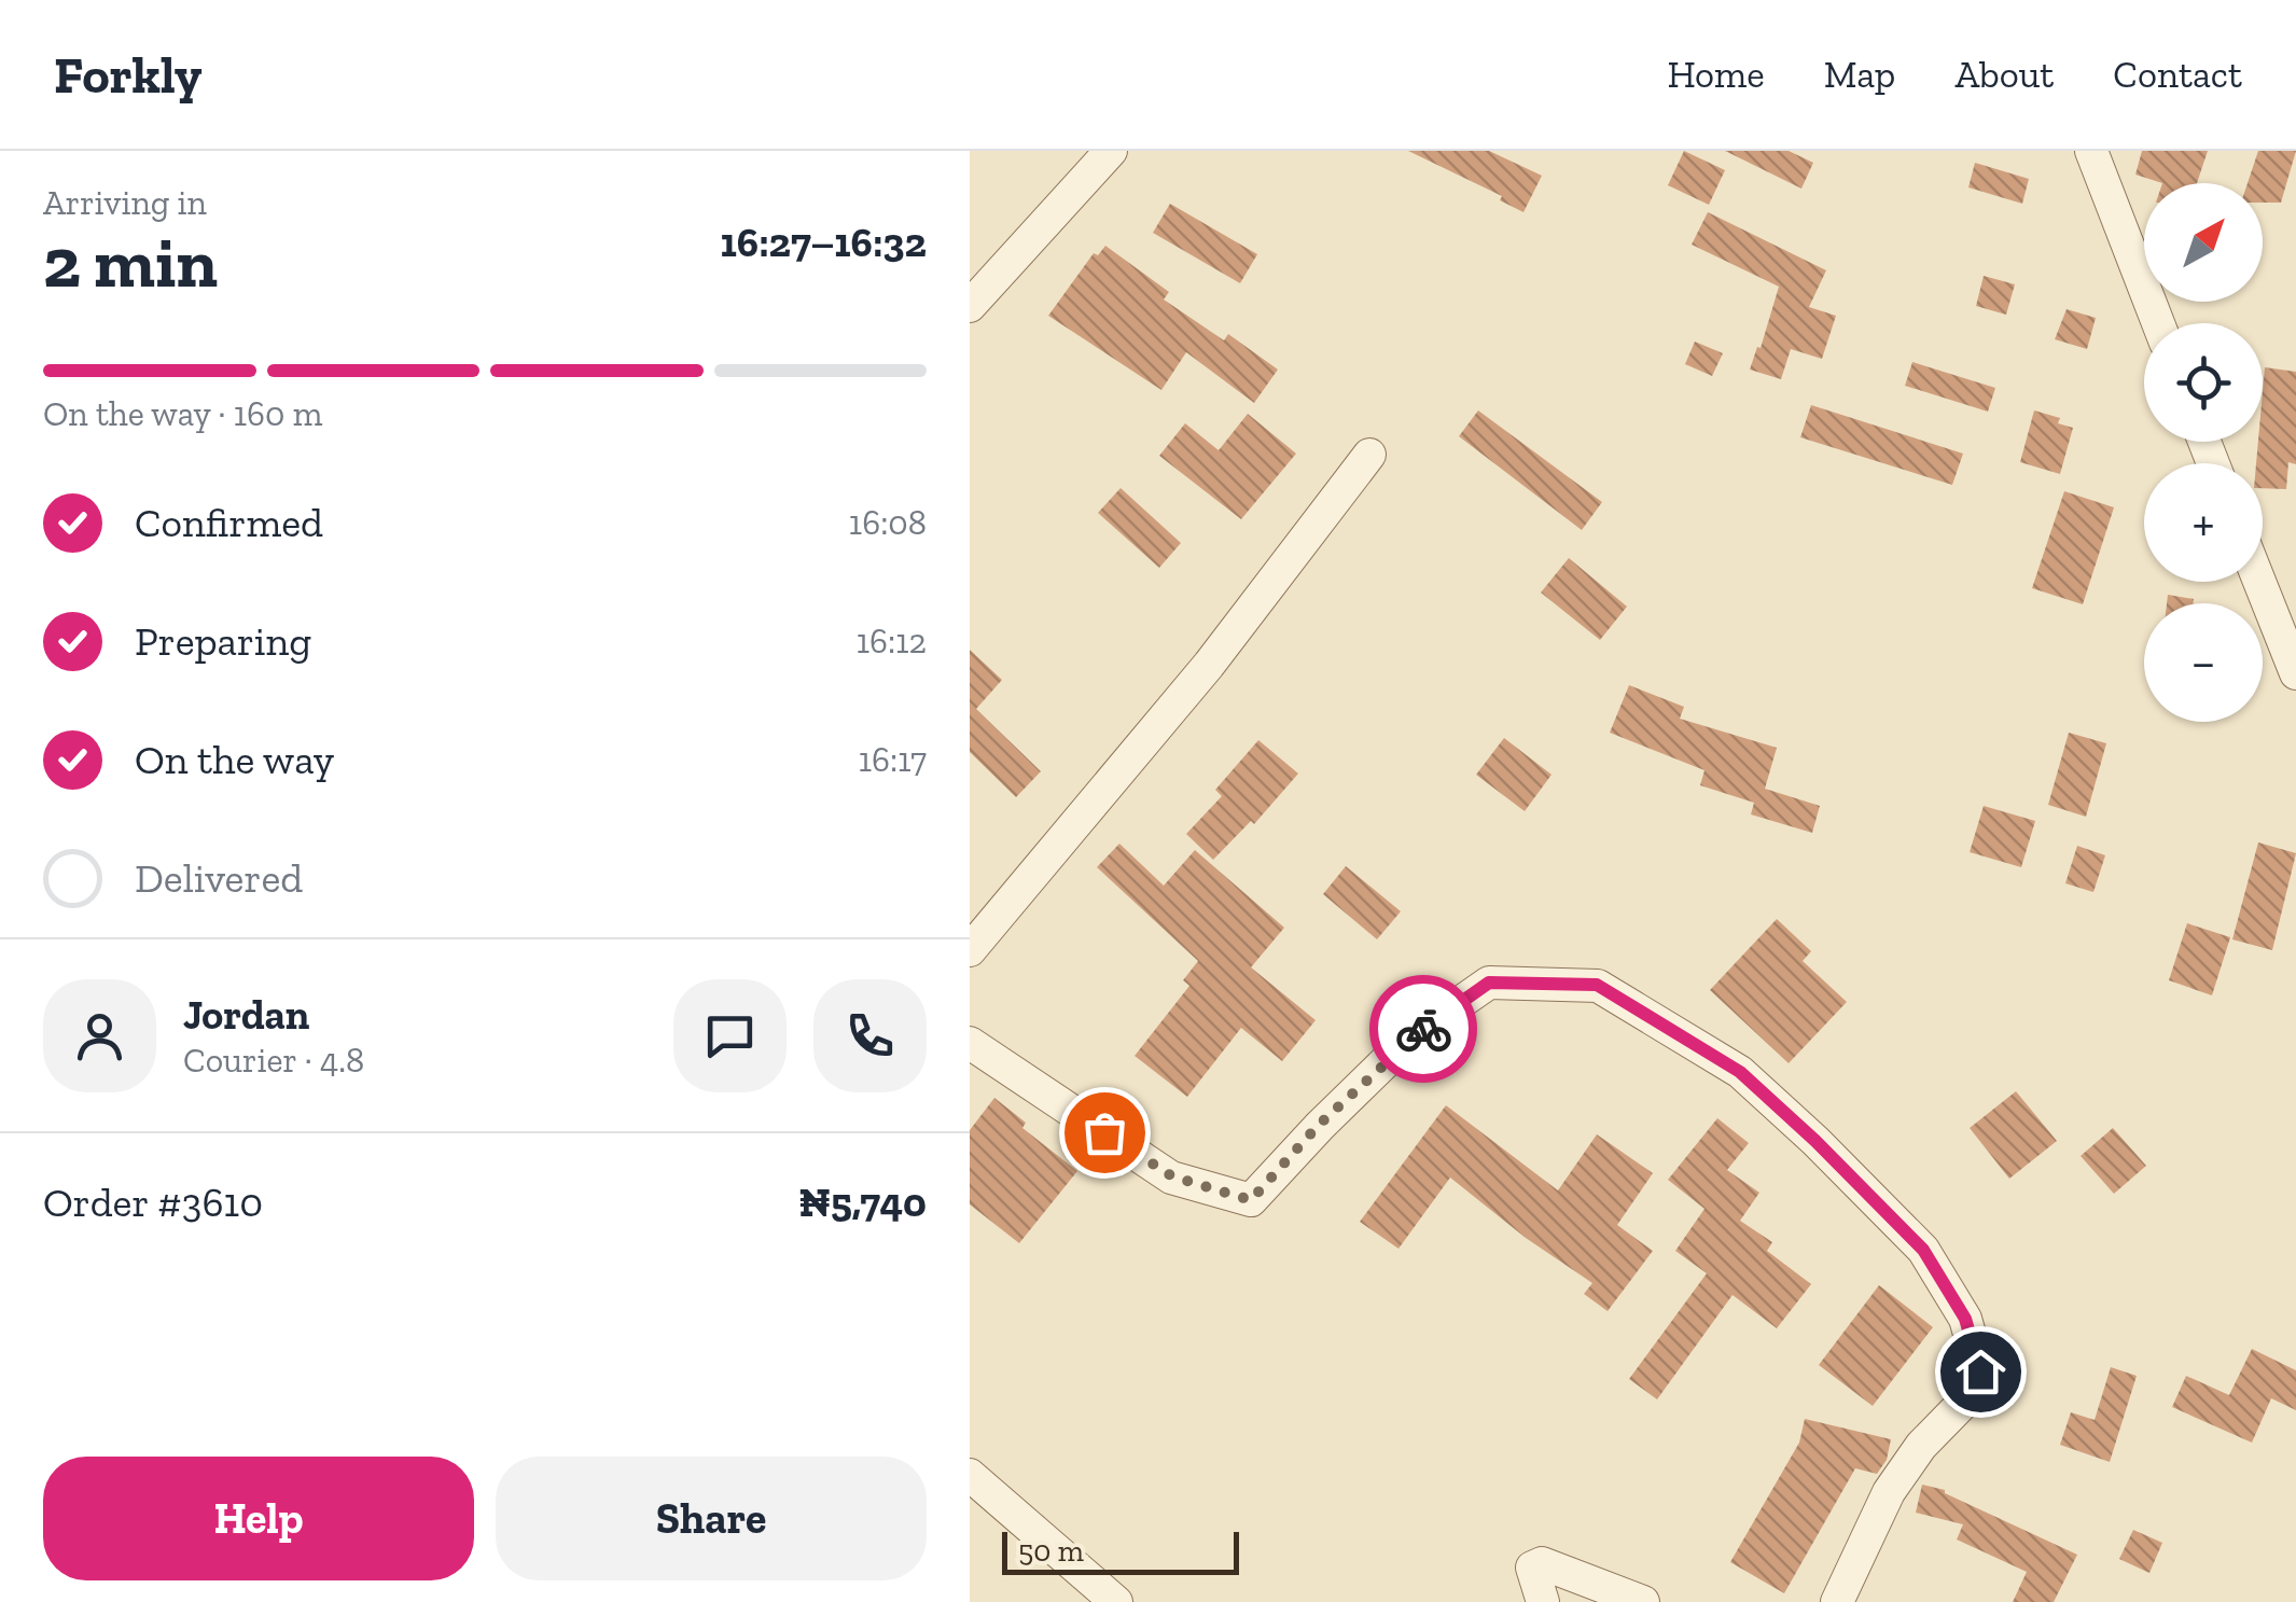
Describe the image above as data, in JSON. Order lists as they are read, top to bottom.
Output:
{
  "scale_bar": "50 m",
  "north": "top right",
  "page": {
    "header": "Forkly",
    "nav": [
      "Home",
      "Map",
      "About",
      "Contact"
    ],
    "heading": ["2 min", "Arriving in", "16:27–16:32"],
    "panel": [
      "Jordan",
      "Courier · 4.8",
      "Order #3610",
      "₦5,740"
    ],
    "map_buttons": ["+", "−"],
    "bar": "On the way · 160 m",
    "list": [
      ["Confirmed", "16:08"],
      ["Preparing", "16:12"],
      ["On the way", "16:17"],
      "Delivered"
    ],
    "buttons": ["Help", "Share"],
    "scale": "50 m"
  }
}
